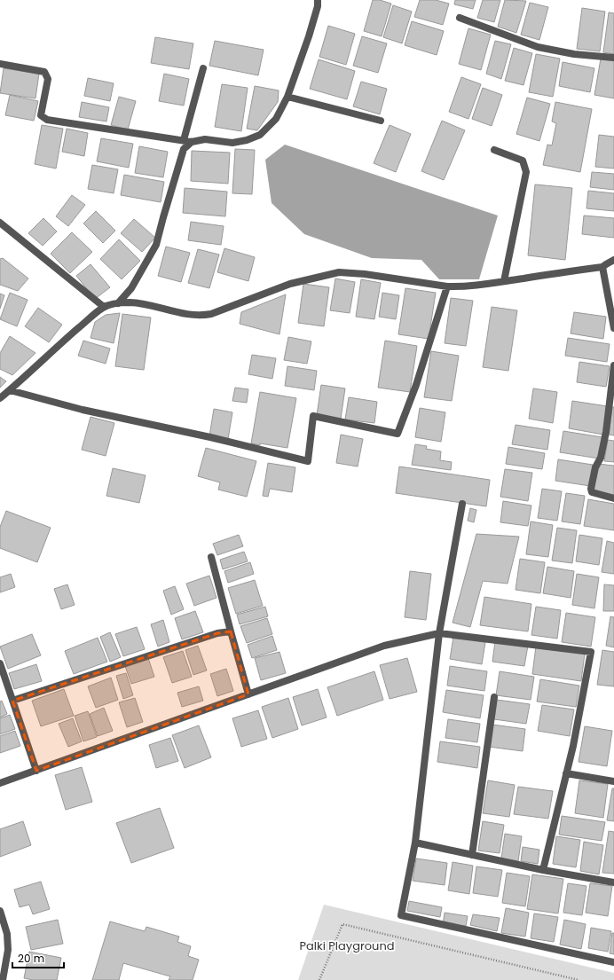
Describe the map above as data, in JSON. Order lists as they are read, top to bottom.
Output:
{
  "parks": ["Palki Playground"],
  "scale_bar": "20 m"
}
